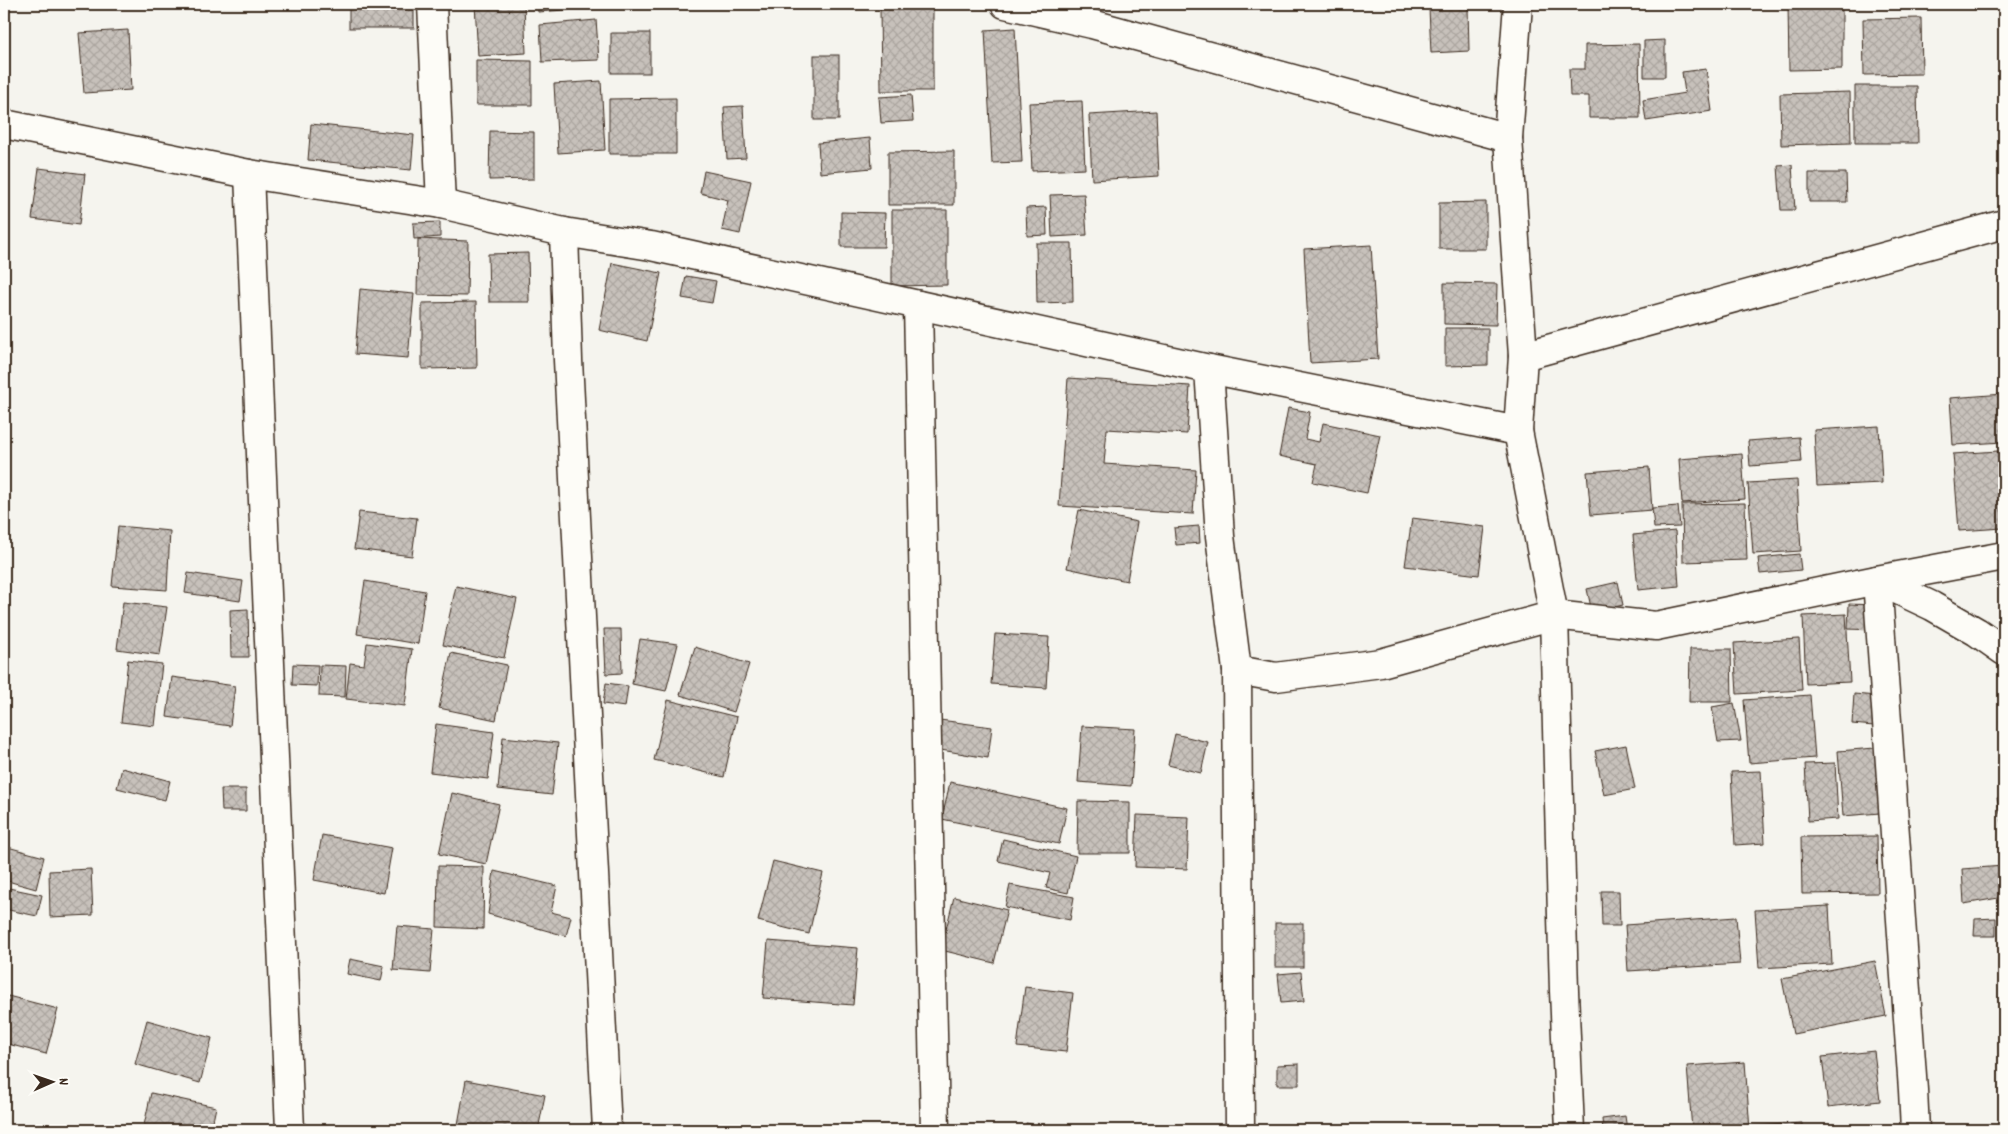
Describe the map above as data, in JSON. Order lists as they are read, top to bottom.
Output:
{
  "north": "right"
}
